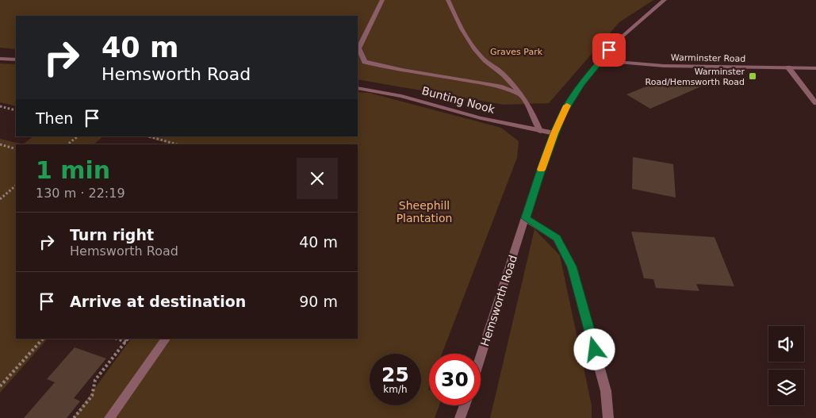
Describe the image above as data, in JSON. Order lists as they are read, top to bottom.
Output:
{
  "streets": {
    "street": ["Warminster Road", "Bunting Nook", "Hemsworth Road"]
  },
  "crossings": [
    ["Warminster Road", "Hemsworth Road"],
    ["Bunting Nook", "Hemsworth Road"]
  ],
  "parks": ["Graves Park", "Sheephill Plantation"],
  "places": {
    "transit": ["Warminster Road/Hemsworth Road"]
  },
  "page": {
    "turn": ["40 m", "Hemsworth Road"],
    "then": "Then",
    "heading": ["1 min", "130 m · 22:19"],
    "list": [
      {
        "name": "Turn right",
        "note": "Hemsworth Road",
        "value": "40 m"
      },
      {
        "name": "Arrive at destination",
        "value": "90 m"
      }
    ],
    "speed": "25 km/h",
    "limit": "30"
  }
}
